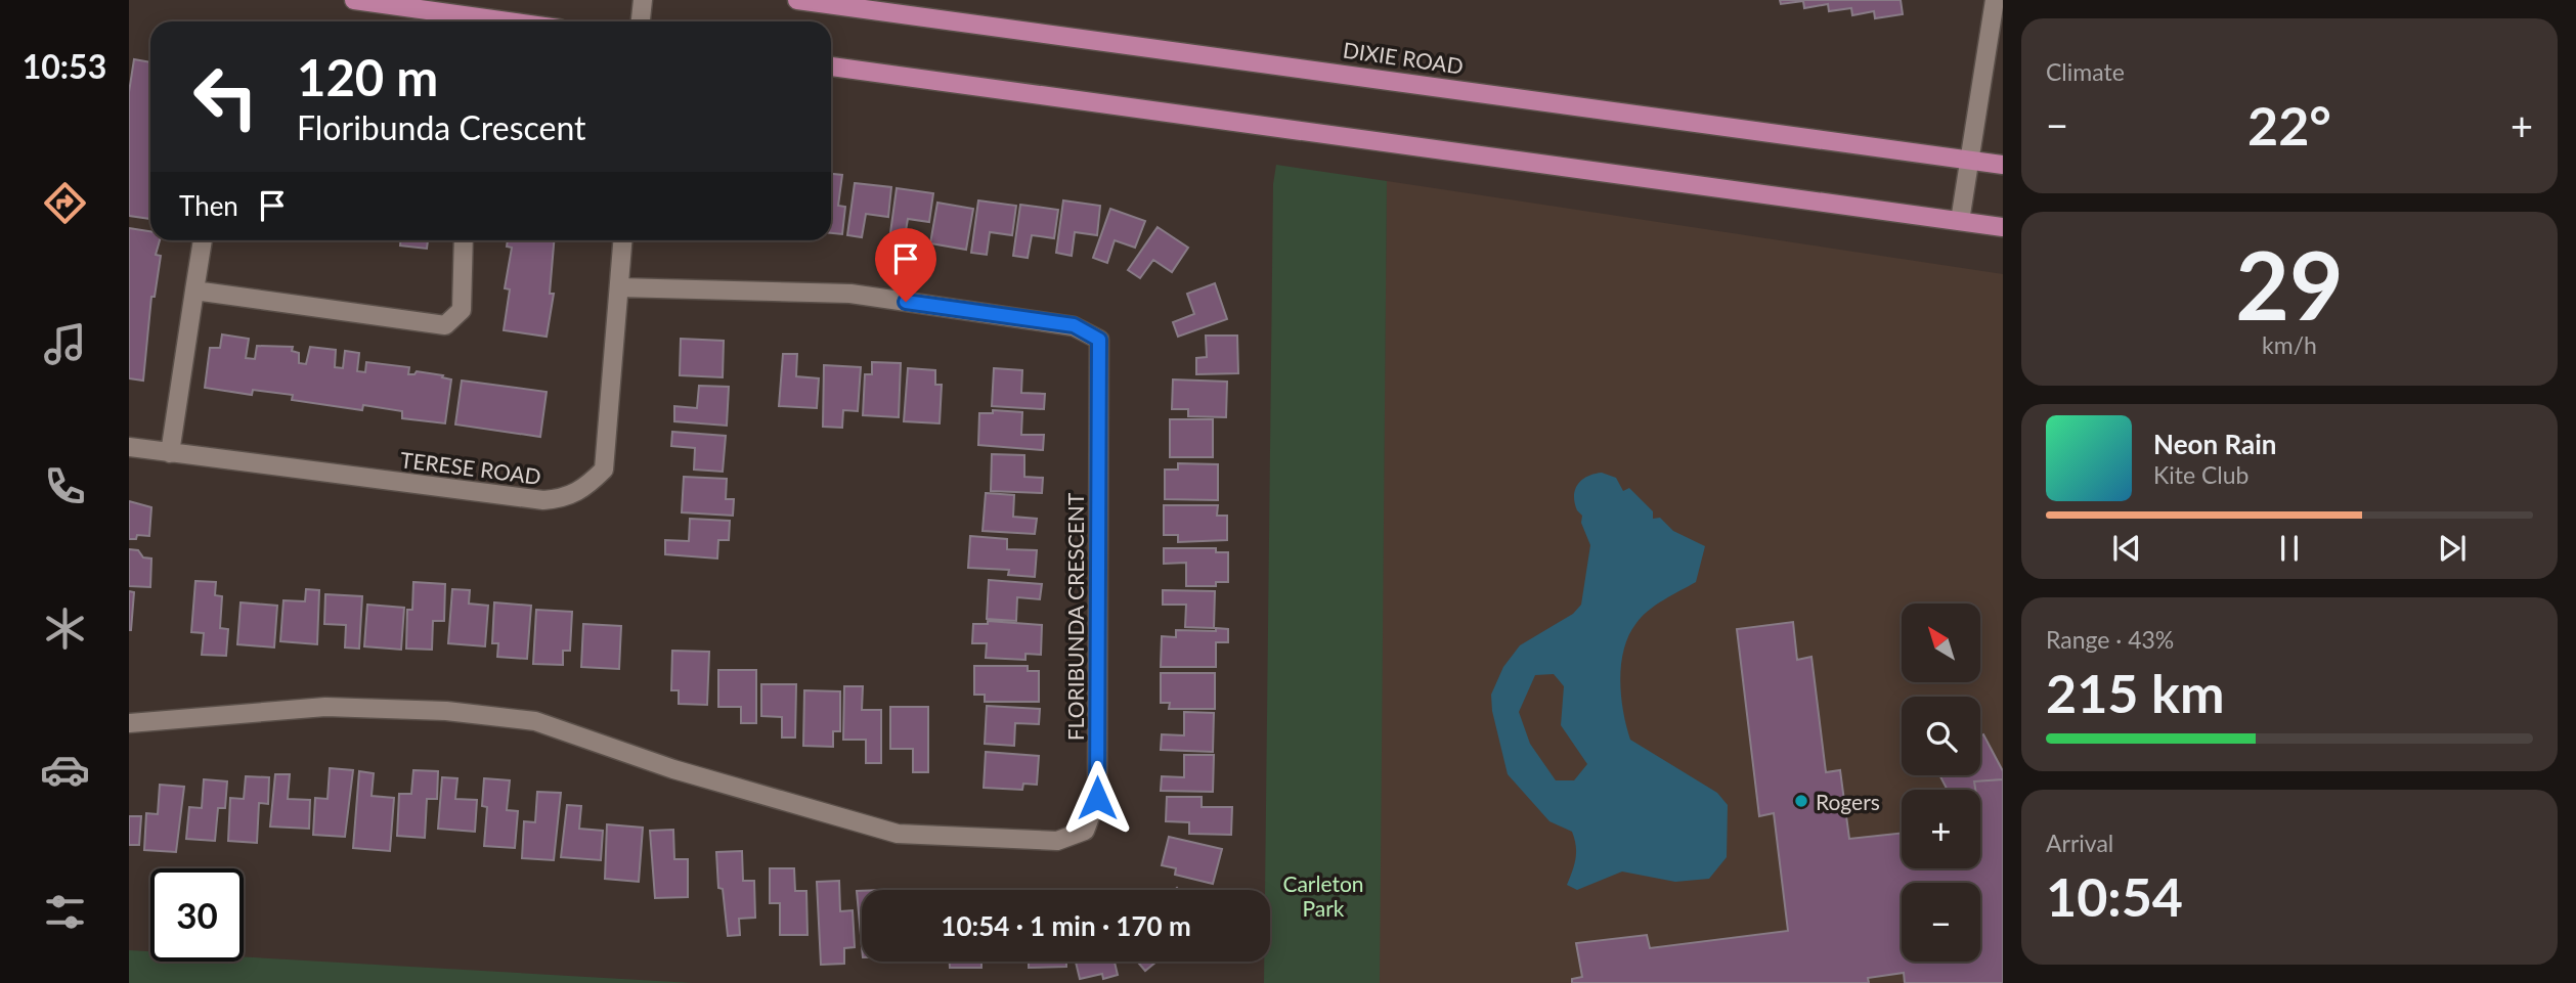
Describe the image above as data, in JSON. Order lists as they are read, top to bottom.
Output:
{
  "streets": {
    "main road": ["DIXIE ROAD"],
    "street": ["TERESE ROAD", "FLORIBUNDA CRESCENT"]
  },
  "crossings": [
    ["TERESE ROAD", "FLORIBUNDA CRESCENT"]
  ],
  "parks": ["Carleton Park"],
  "places": ["Rogers"],
  "north": "top left",
  "page": {
    "tabs": "10:53",
    "tile": [
      "Climate",
      ["29", "km/h"],
      ["Range · 43%", "215 km"],
      ["Arrival", "10:54"]
    ],
    "turn": ["120 m", "Floribunda Crescent"],
    "heat": ["−", "22°", "+"],
    "then": "Then",
    "song": ["Neon Rain", "Kite Club"],
    "map_buttons": ["+", "−"],
    "limit": "30",
    "trip": "10:54 · 1 min · 170 m"
  }
}
